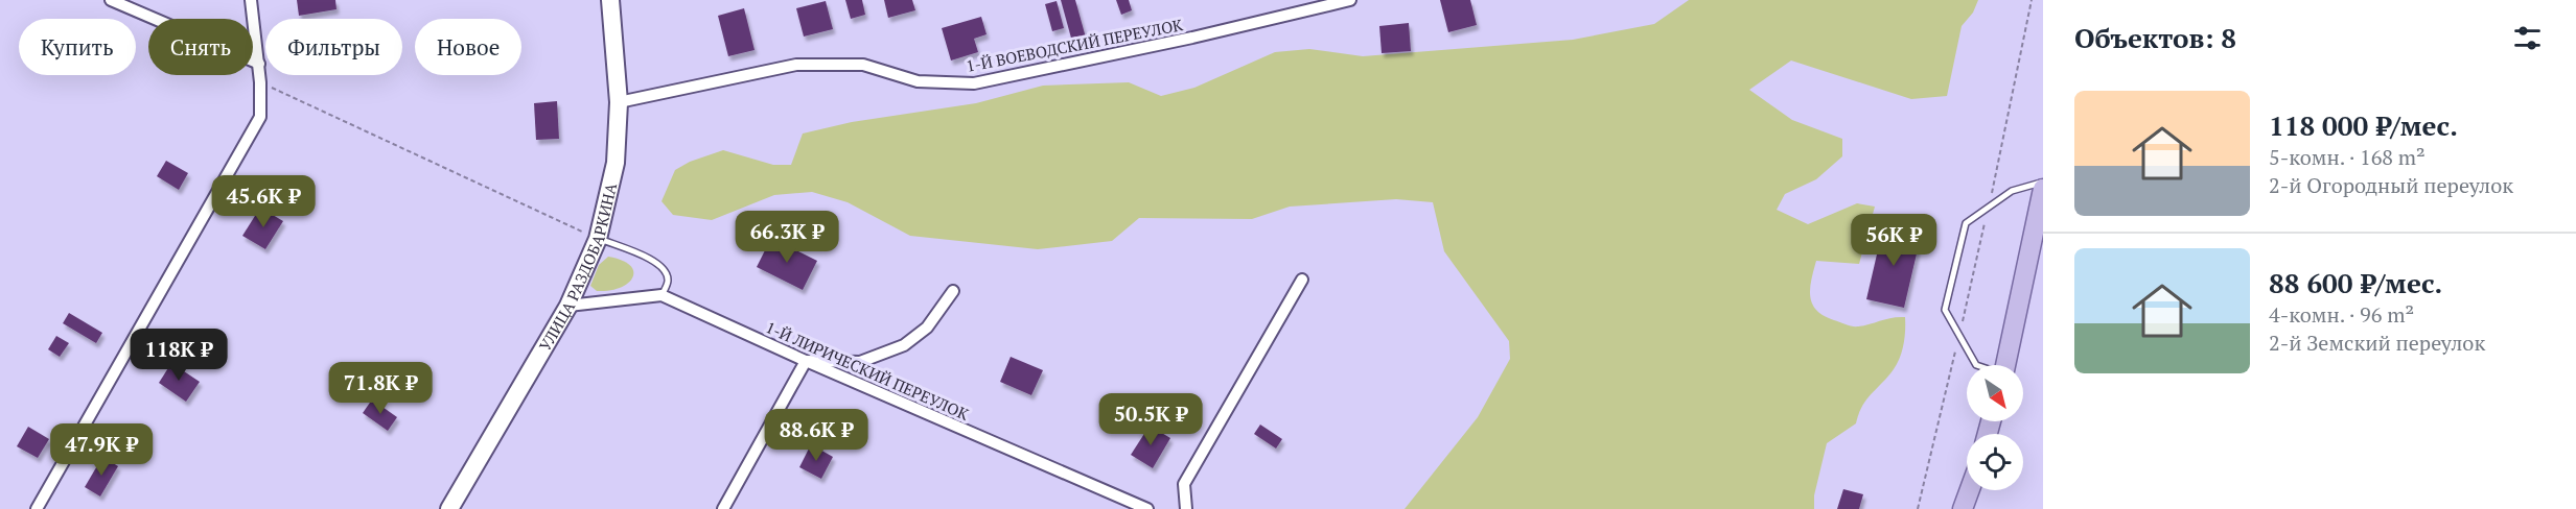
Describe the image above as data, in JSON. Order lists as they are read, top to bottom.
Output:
{
  "streets": {
    "street": ["1-Й ВОЕВОДСКИЙ ПЕРЕУЛОК", "УЛИЦА РАЗДОБАРКИНА", "1-Й ЛИРИЧЕСКИЙ ПЕРЕУЛОК"]
  },
  "crossings": [
    ["1-Й ВОЕВОДСКИЙ ПЕРЕУЛОК", "УЛИЦА РАЗДОБАРКИНА"]
  ],
  "north": "bottom right",
  "page": {
    "heading": "Объектов: 8",
    "chip": [
      "Купить",
      "Снять",
      "Фильтры",
      "Новое"
    ],
    "list": [
      {
        "name": "118 000 ₽/мес.",
        "note": "5-комн. · 168 m² · 2-й Огородный переулок"
      },
      {
        "name": "88 600 ₽/мес.",
        "note": "4-комн. · 96 m² · 2-й Земский переулок"
      }
    ],
    "price": [
      "45.6K ₽",
      "66.3K ₽",
      "56K ₽",
      "118K ₽",
      "71.8K ₽",
      "50.5K ₽",
      "88.6K ₽",
      "47.9K ₽"
    ]
  }
}
